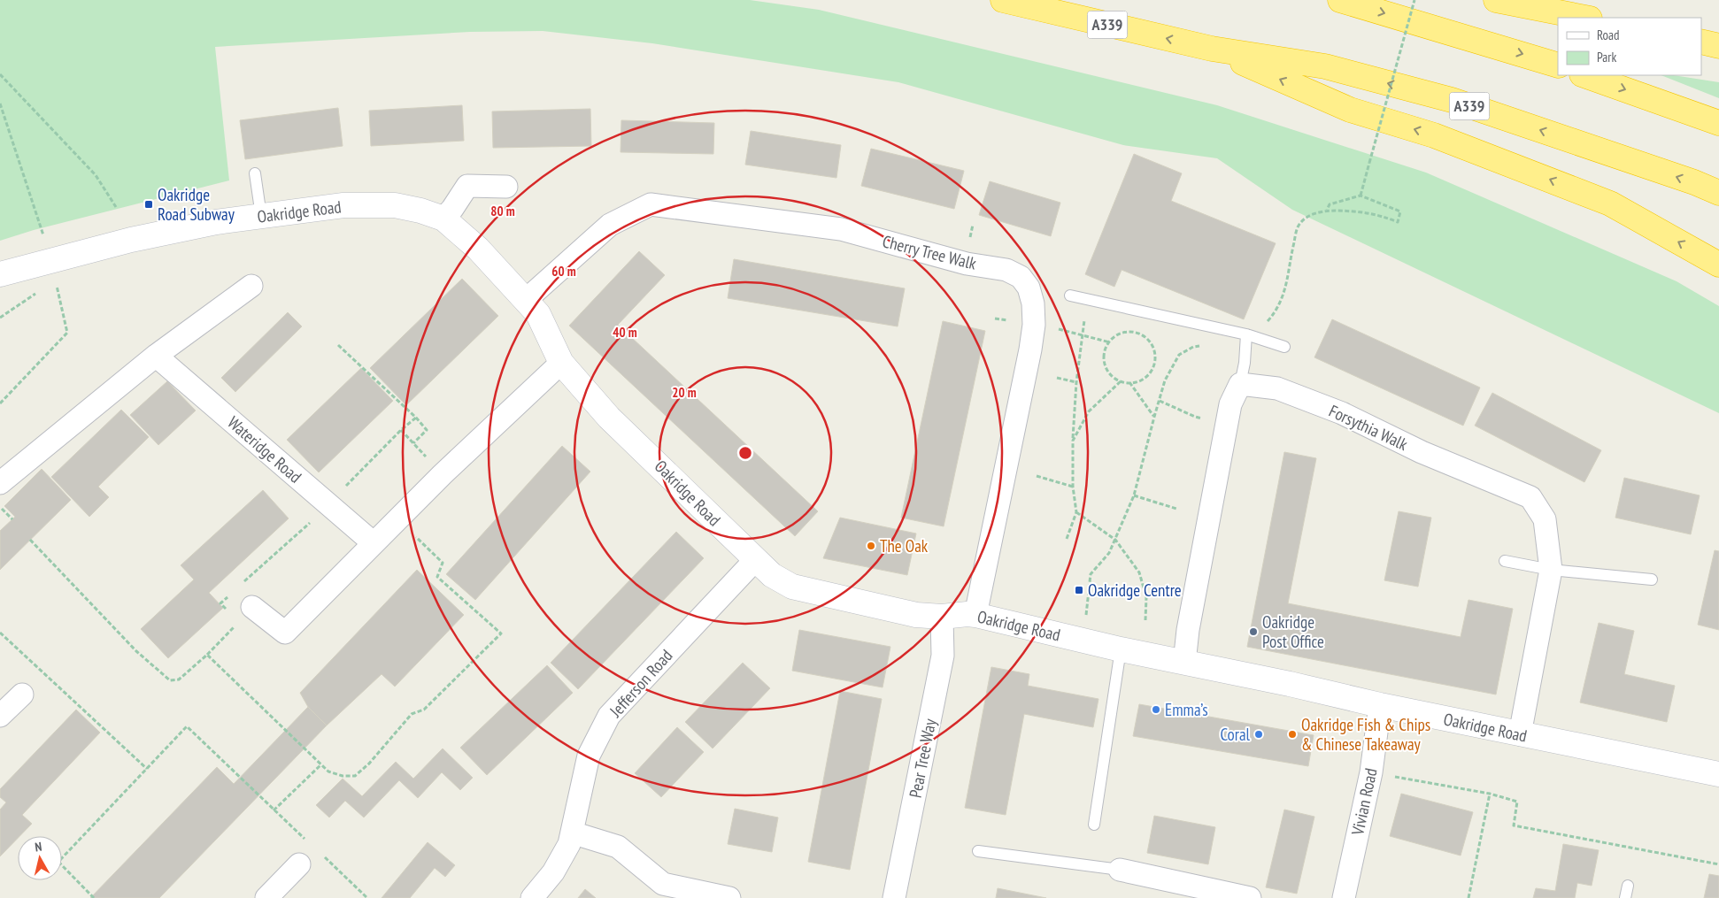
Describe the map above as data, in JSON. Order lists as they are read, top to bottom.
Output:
{
  "streets": {
    "highway": ["A339"],
    "street": [
      "Oakridge Road",
      "Cherry Tree Walk",
      "Forsythia Walk",
      "Wateridge Road",
      "Jefferson Road",
      "Pear Tree Way",
      "Vivian Road"
    ]
  },
  "crossings": [
    ["Oakridge Road", "Cherry Tree Walk"],
    ["Oakridge Road", "Forsythia Walk"],
    ["Oakridge Road", "Jefferson Road"],
    ["Oakridge Road", "Pear Tree Way"],
    ["Oakridge Road", "Vivian Road"]
  ],
  "places": {
    "transit": ["Oakridge Road Subway", "Oakridge Centre"],
    "other": [
      "The Oak",
      "Oakridge Post Office",
      "Emma’s",
      "Coral",
      "Oakridge Fish & Chips & Chinese Takeaway"
    ]
  },
  "legend": ["Road", "Park"],
  "north": "top",
  "rings": [
    "80 m",
    "60 m",
    "40 m",
    "20 m"
  ]
}
